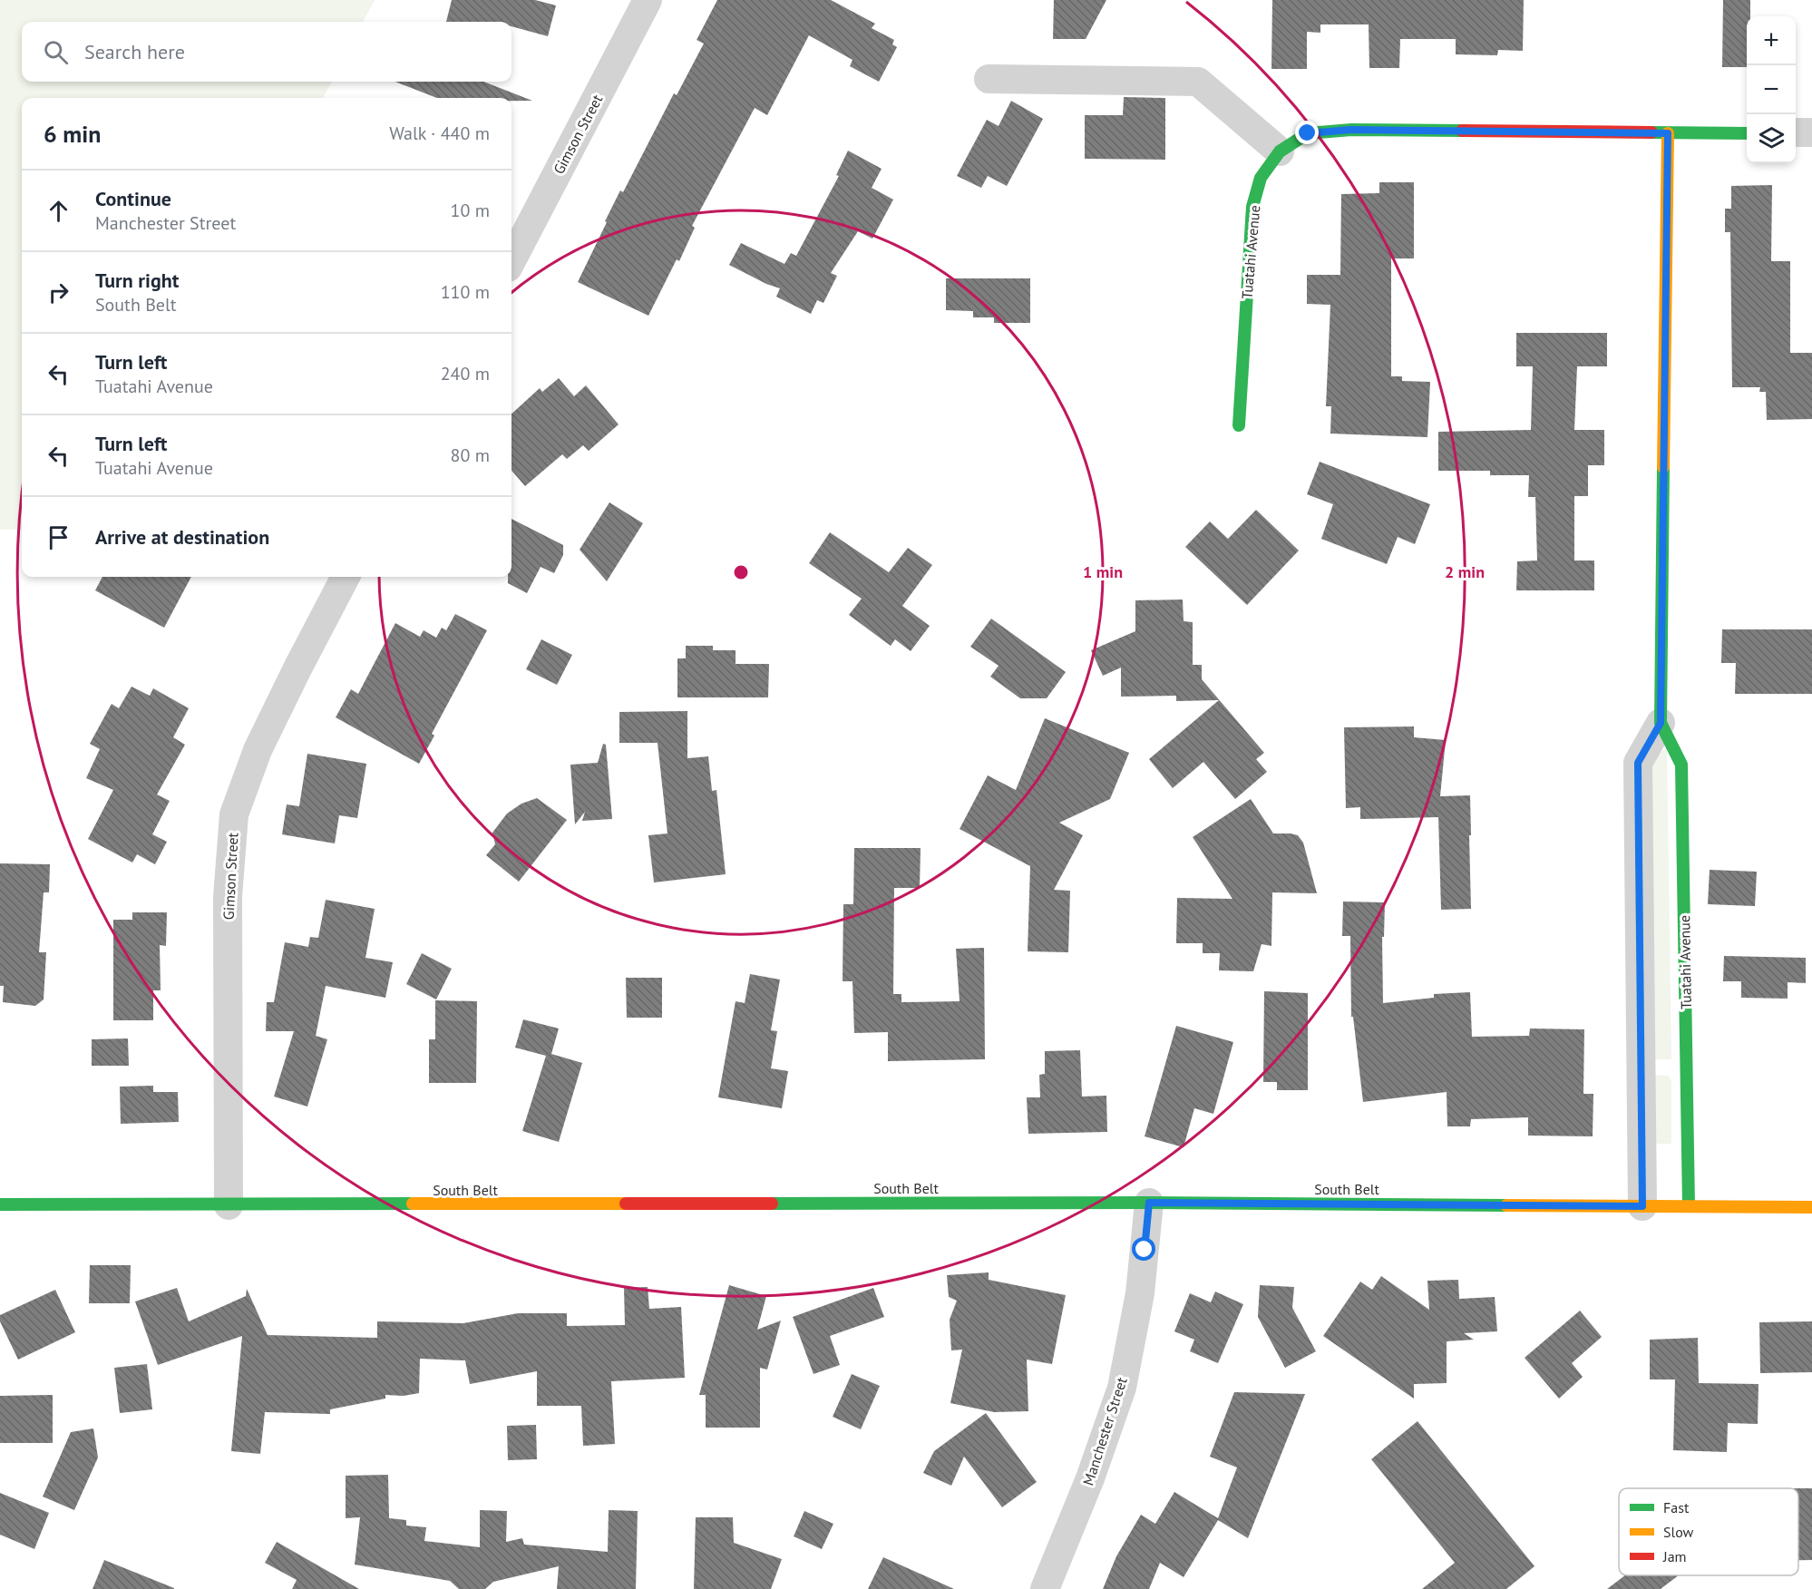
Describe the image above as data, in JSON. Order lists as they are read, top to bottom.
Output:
{
  "streets": {
    "street": [
      "Gimson Street",
      "Tuatahi Avenue",
      "South Belt",
      "Manchester Street"
    ]
  },
  "crossings": [
    ["Gimson Street", "South Belt"],
    ["Tuatahi Avenue", "South Belt"],
    ["South Belt", "Manchester Street"]
  ],
  "legend": ["Fast", "Slow", "Jam"],
  "page": {
    "map_buttons": ["+", "−"],
    "search": "Search here",
    "heading": ["6 min", "Walk · 440 m"],
    "list": [
      ["Continue", "Manchester Street", "10 m"],
      ["Turn right", "South Belt", "110 m"],
      ["Turn left", "Tuatahi Avenue", "240 m"],
      ["Turn left", "Tuatahi Avenue", "80 m"],
      "Arrive at destination"
    ]
  },
  "rings": ["1 min", "2 min"]
}
